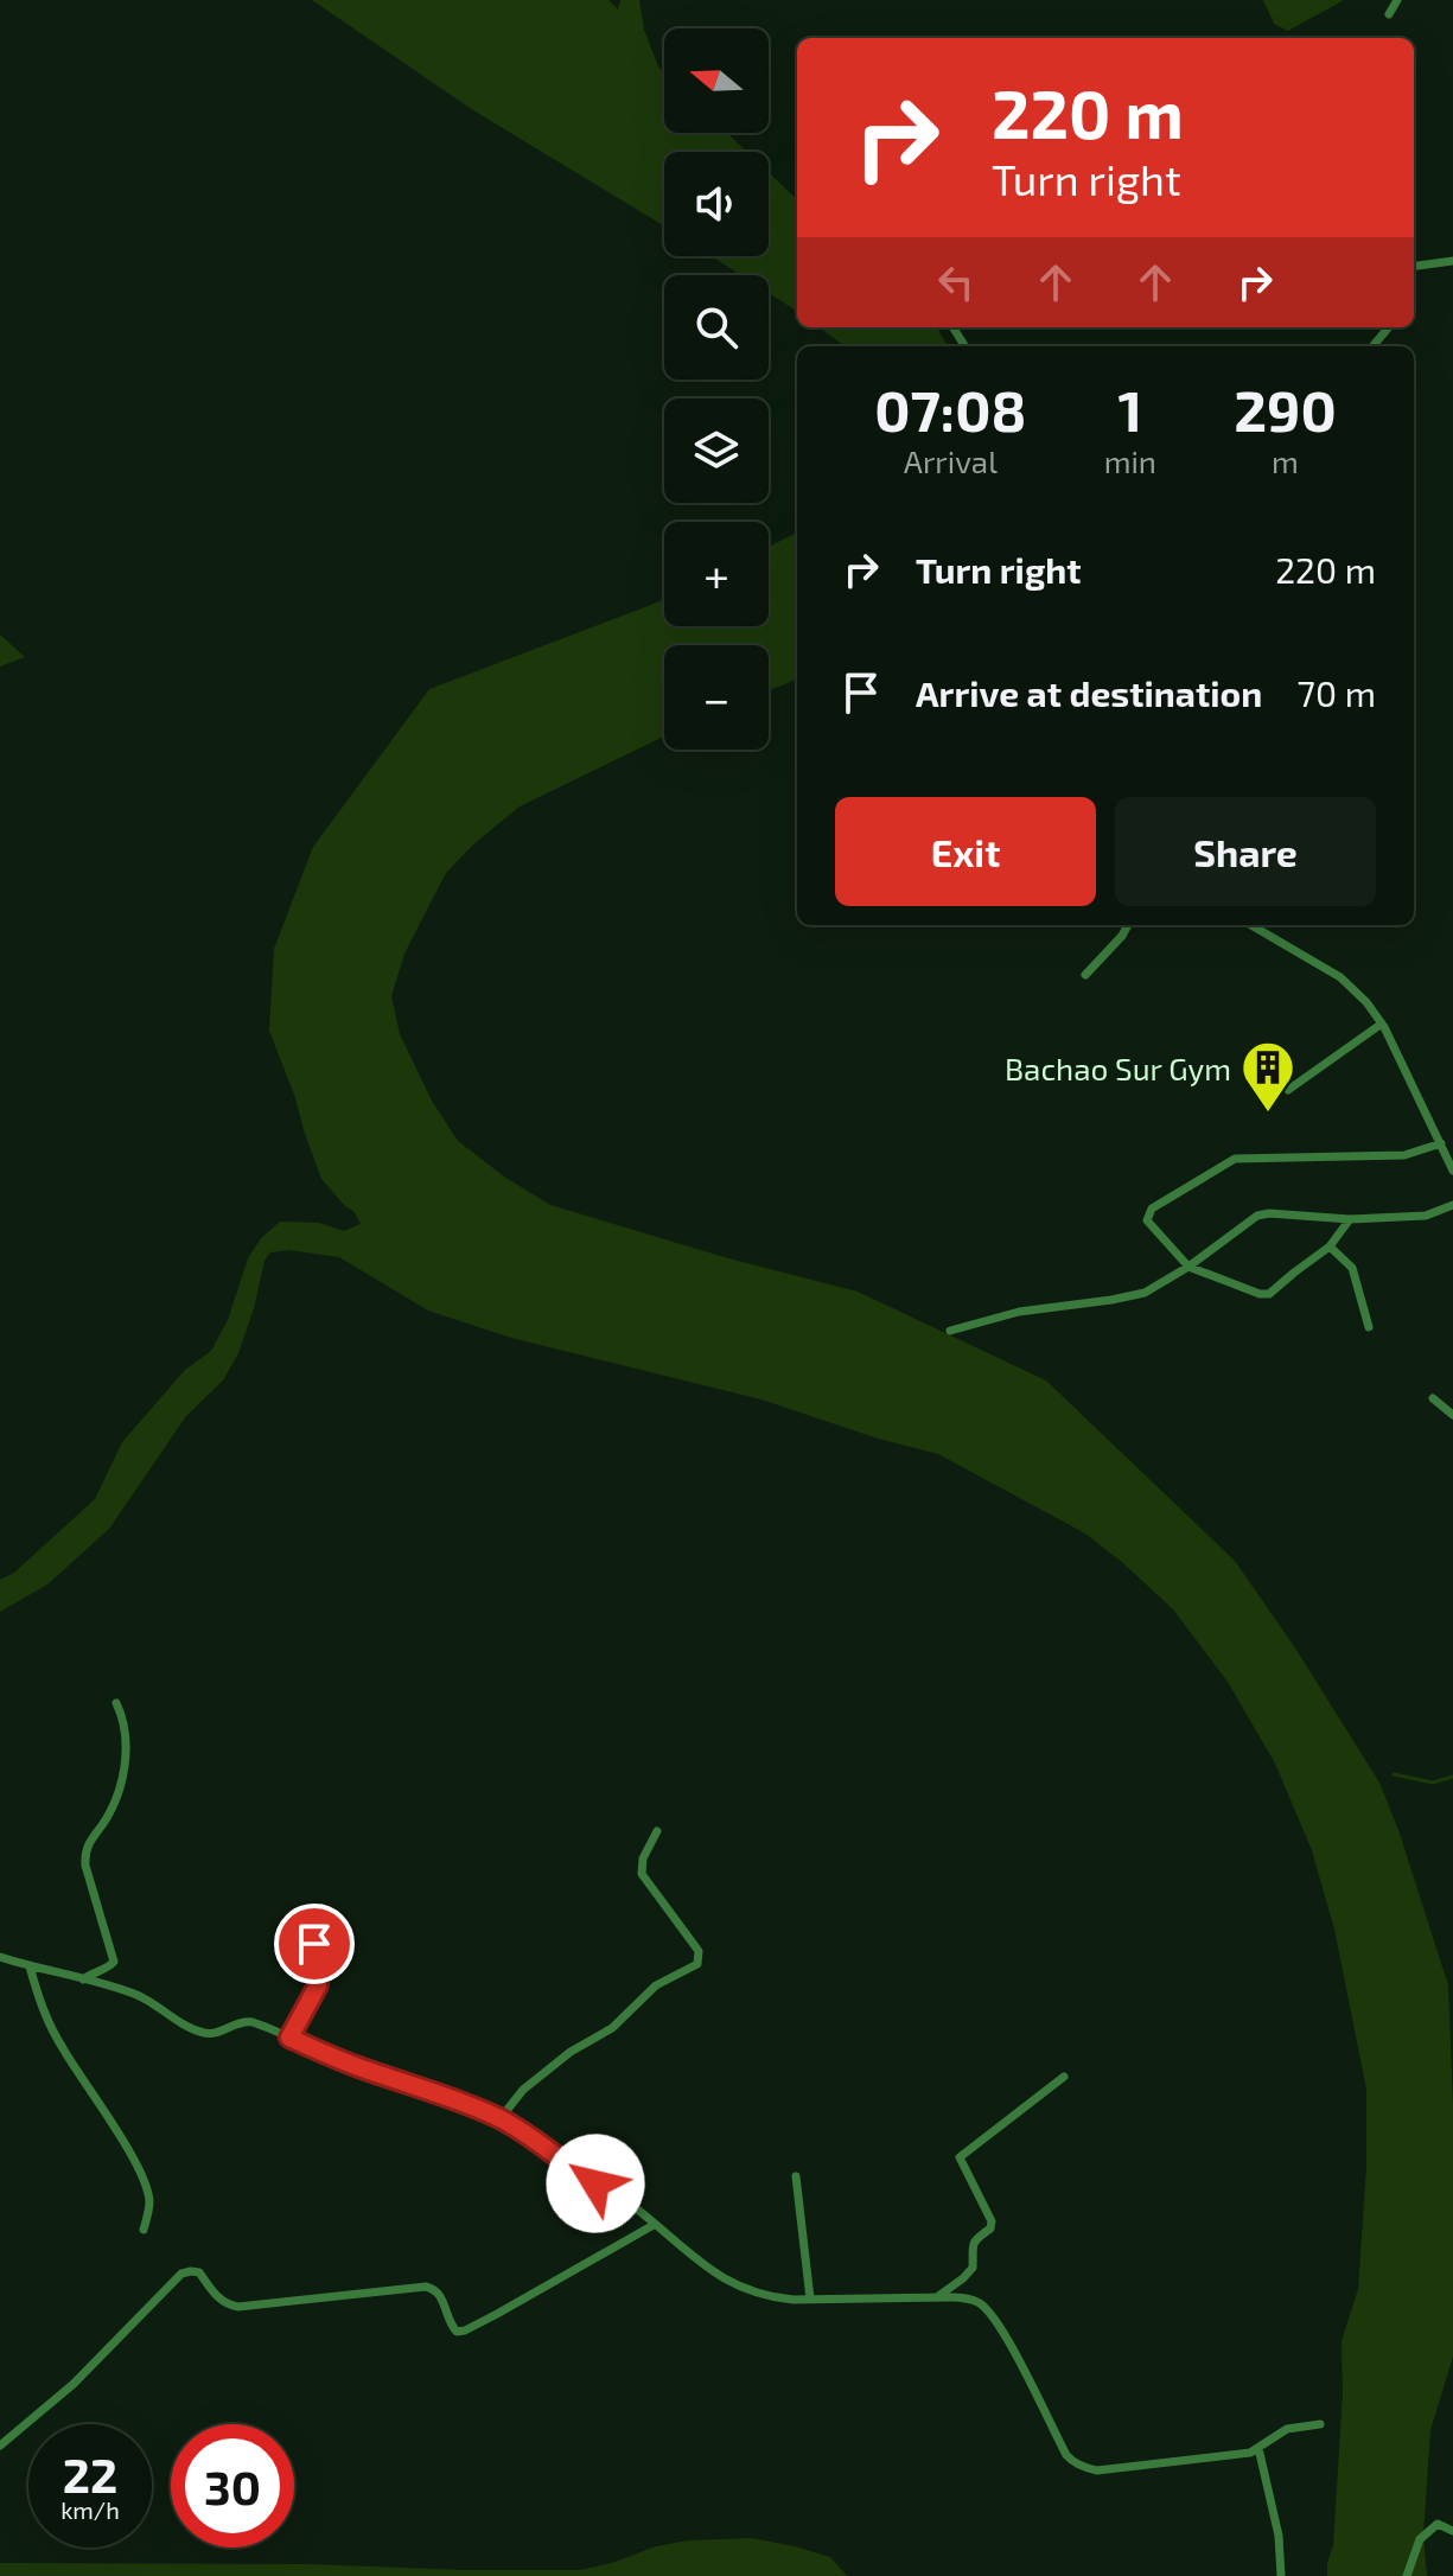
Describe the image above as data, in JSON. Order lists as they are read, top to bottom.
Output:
{
  "places": {
    "building": ["Bachao Sur Gym"]
  },
  "north": "left",
  "page": {
    "map_buttons": ["+", "−"],
    "turn": ["220 m", "Turn right"],
    "eta": [
      "07:08",
      "Arrival",
      "1",
      "min",
      "290",
      "m"
    ],
    "list": [
      {
        "name": "Turn right",
        "value": "220 m"
      },
      {
        "name": "Arrive at destination",
        "value": "70 m"
      }
    ],
    "buttons": ["Exit", "Share"],
    "speed": "22 km/h",
    "limit": "30"
  }
}
